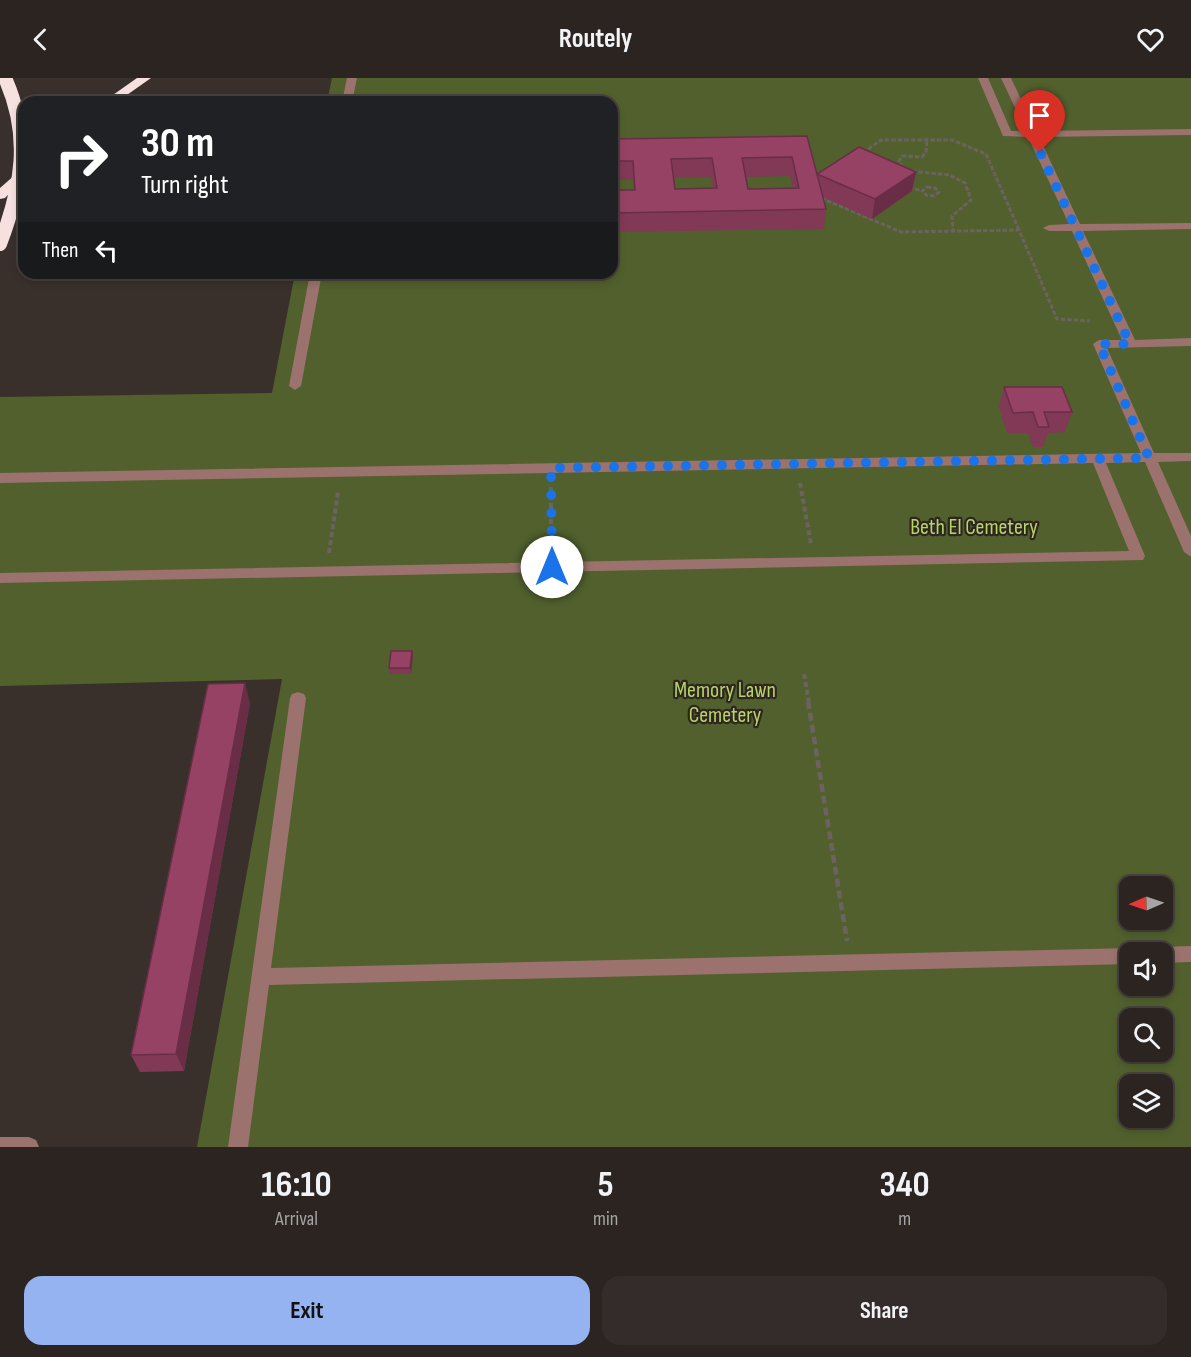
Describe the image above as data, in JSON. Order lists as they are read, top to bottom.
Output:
{
  "parks": ["Beth El Cemetery", "Memory Lawn Cemetery"],
  "north": "left",
  "page": {
    "header": "Routely",
    "turn": ["30 m", "Turn right"],
    "then": "Then",
    "eta": [
      "16:10",
      "Arrival",
      "5",
      "min",
      "340",
      "m"
    ],
    "buttons": ["Exit", "Share"]
  }
}
